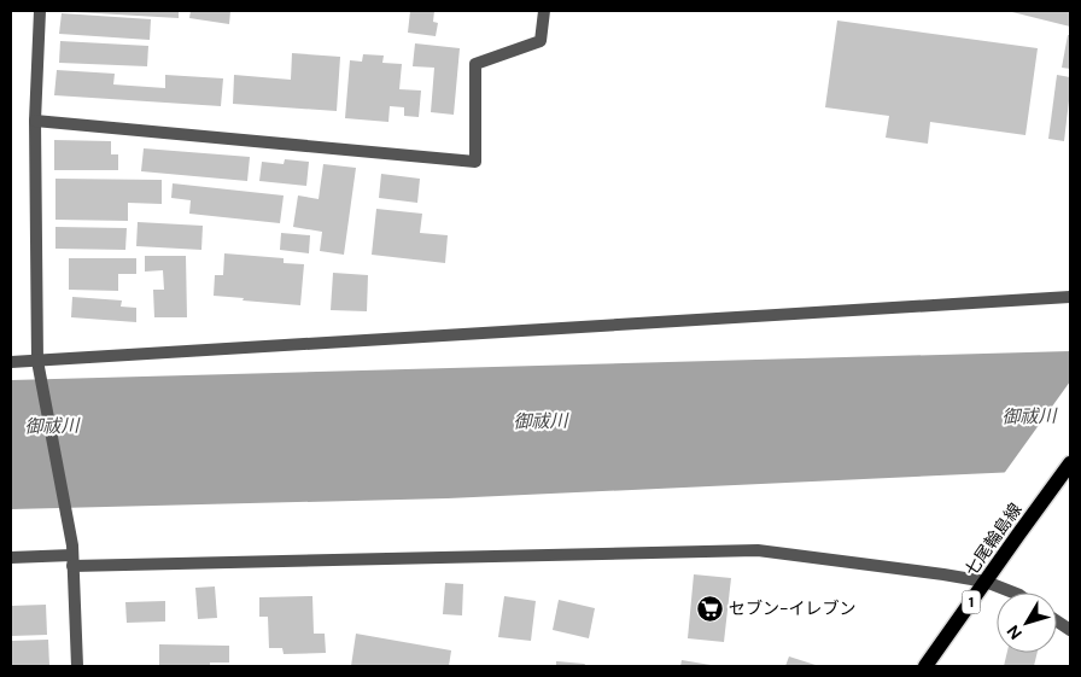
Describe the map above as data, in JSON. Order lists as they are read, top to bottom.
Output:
{
  "streets": {
    "main road": ["七尾輪島線", "1"]
  },
  "water": ["御祓川"],
  "places": {
    "supermarket": ["セブン-イレブン"]
  },
  "north": "bottom left"
}
